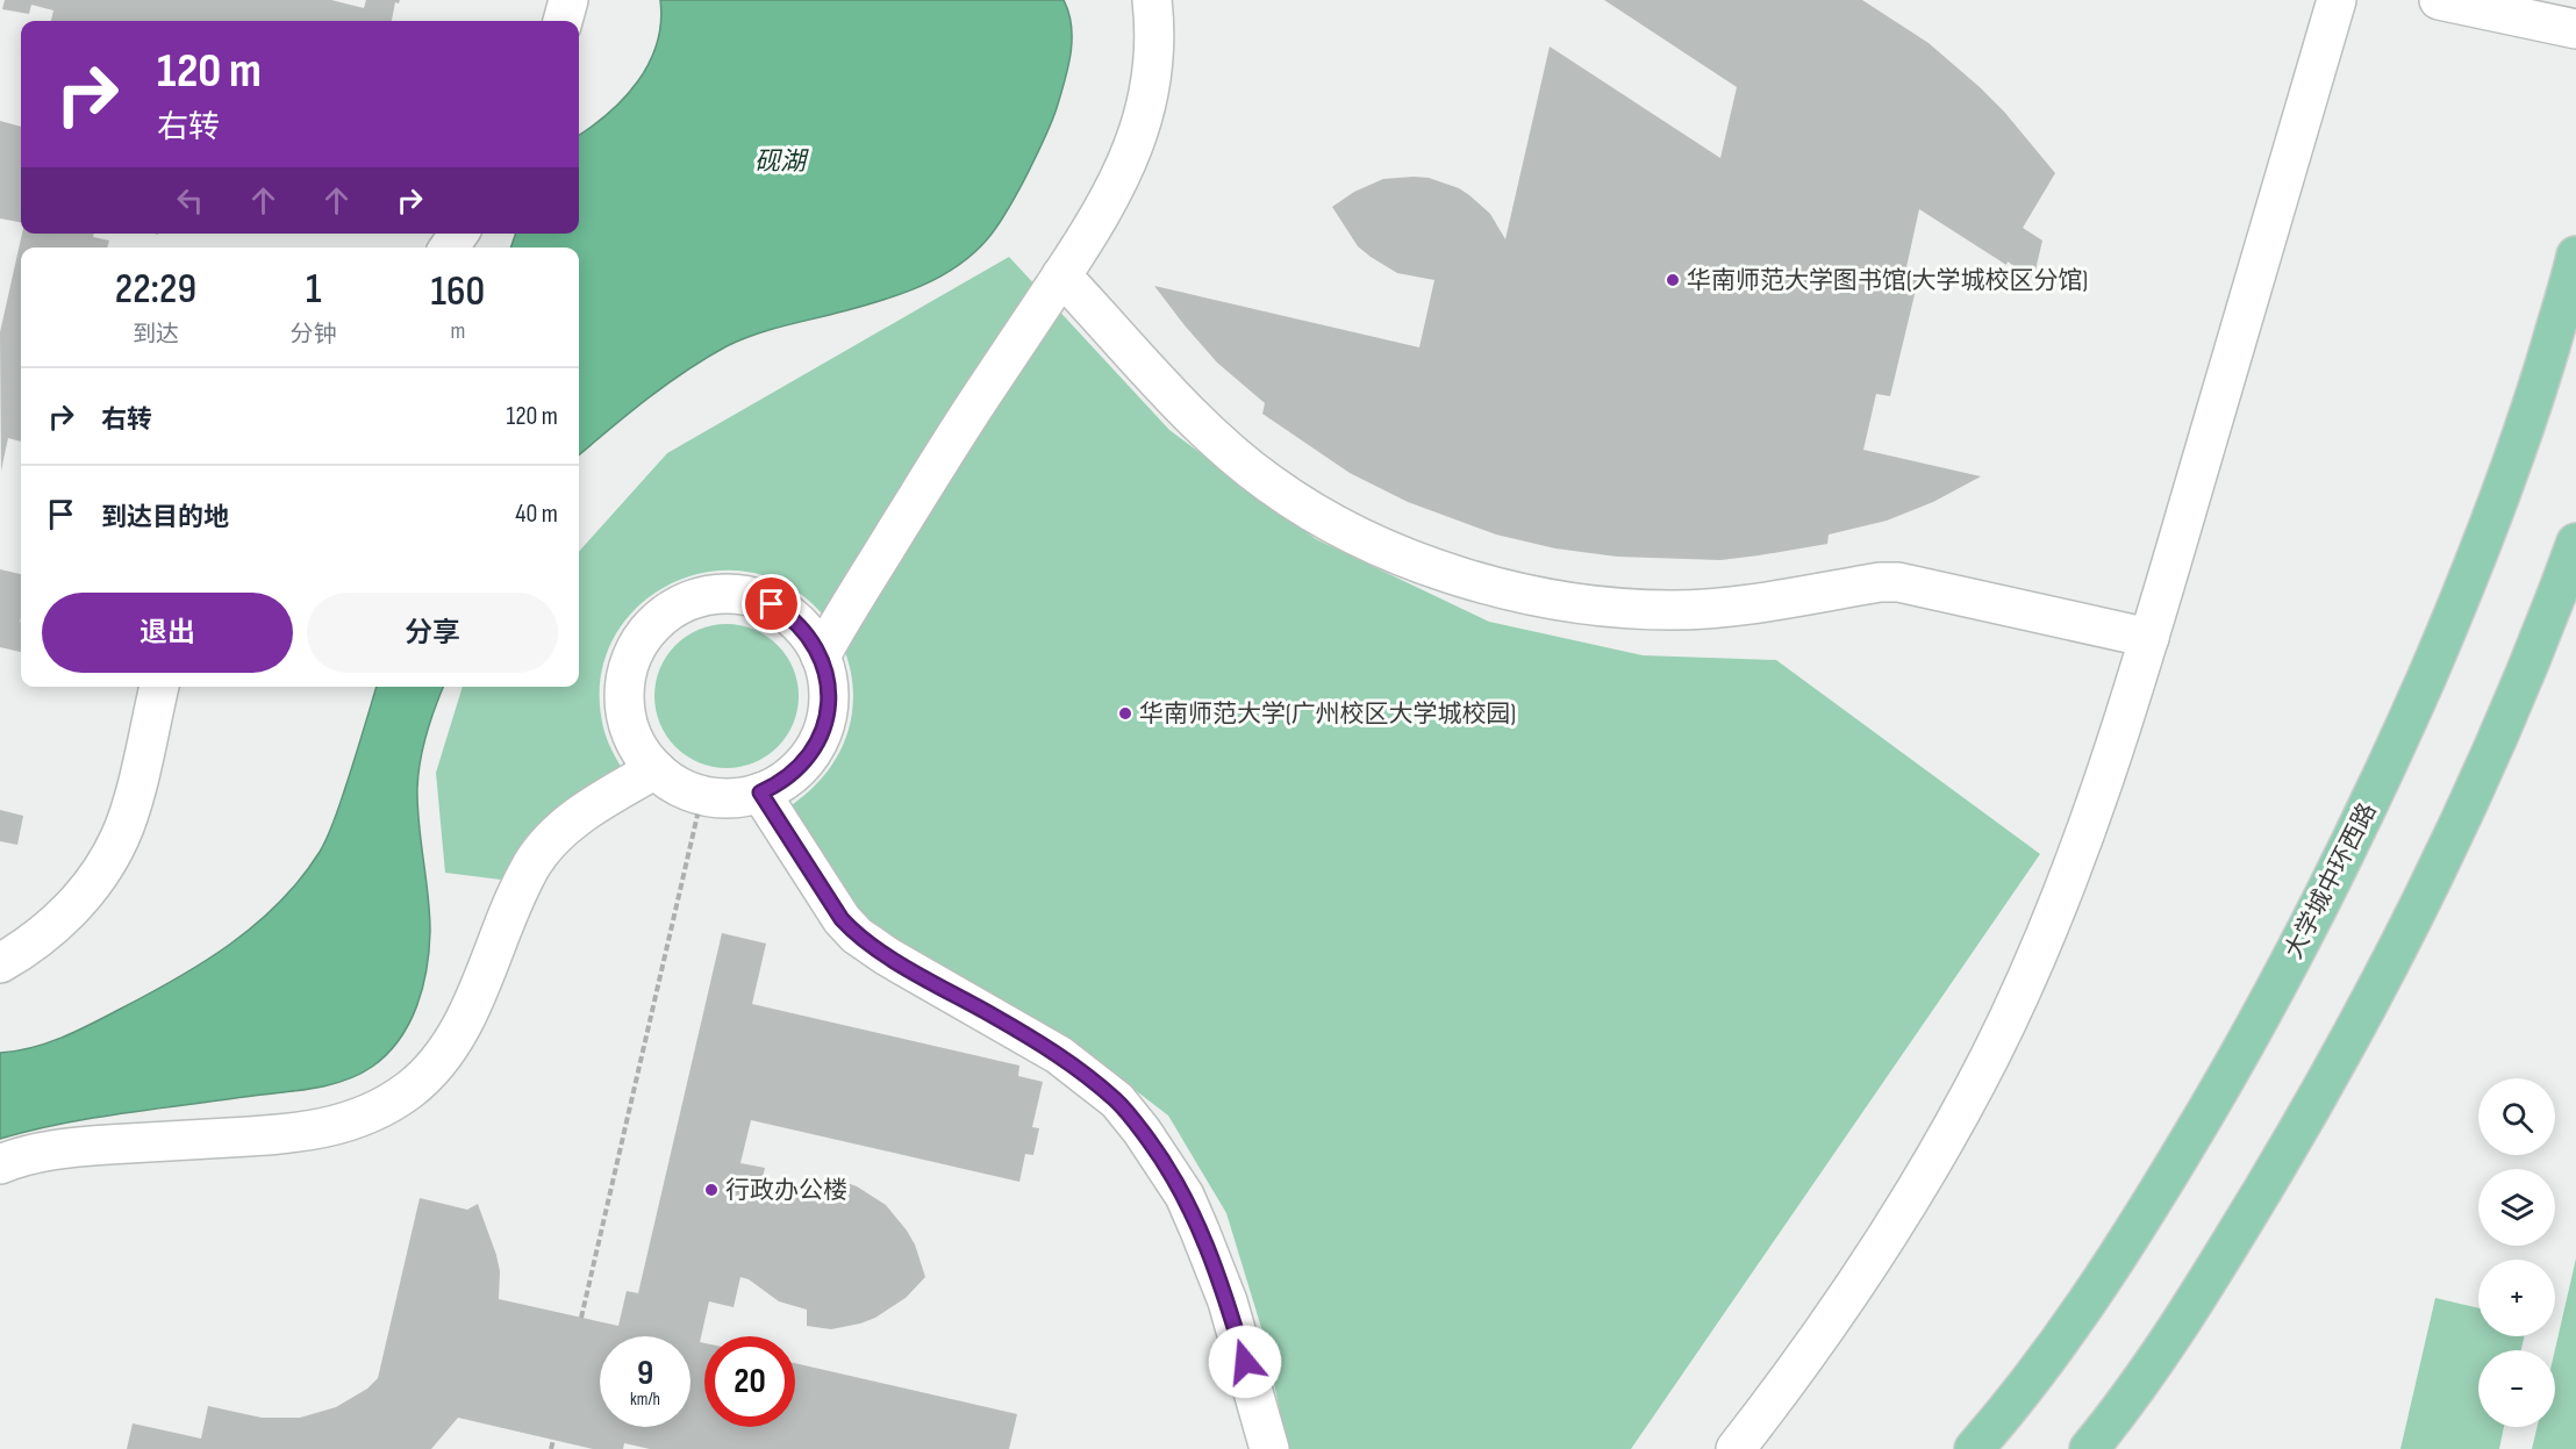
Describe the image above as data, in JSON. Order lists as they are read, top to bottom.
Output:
{
  "streets": {
    "main road": ["大学城中环西路"]
  },
  "water": ["砚湖"],
  "places": ["华南师范大学图书馆(大学城校区分馆)", "华南师范大学(广州校区大学城校园)", "行政办公楼"],
  "page": {
    "turn": ["120 m", "右转"],
    "eta": [
      "22:29",
      "到达",
      "1",
      "分钟",
      "160",
      "m"
    ],
    "list": [
      {
        "name": "右转",
        "value": "120 m"
      },
      {
        "name": "到达目的地",
        "value": "40 m"
      }
    ],
    "buttons": ["退出", "分享"],
    "map_buttons": ["+", "−"],
    "speed": "9 km/h",
    "limit": "20"
  }
}
